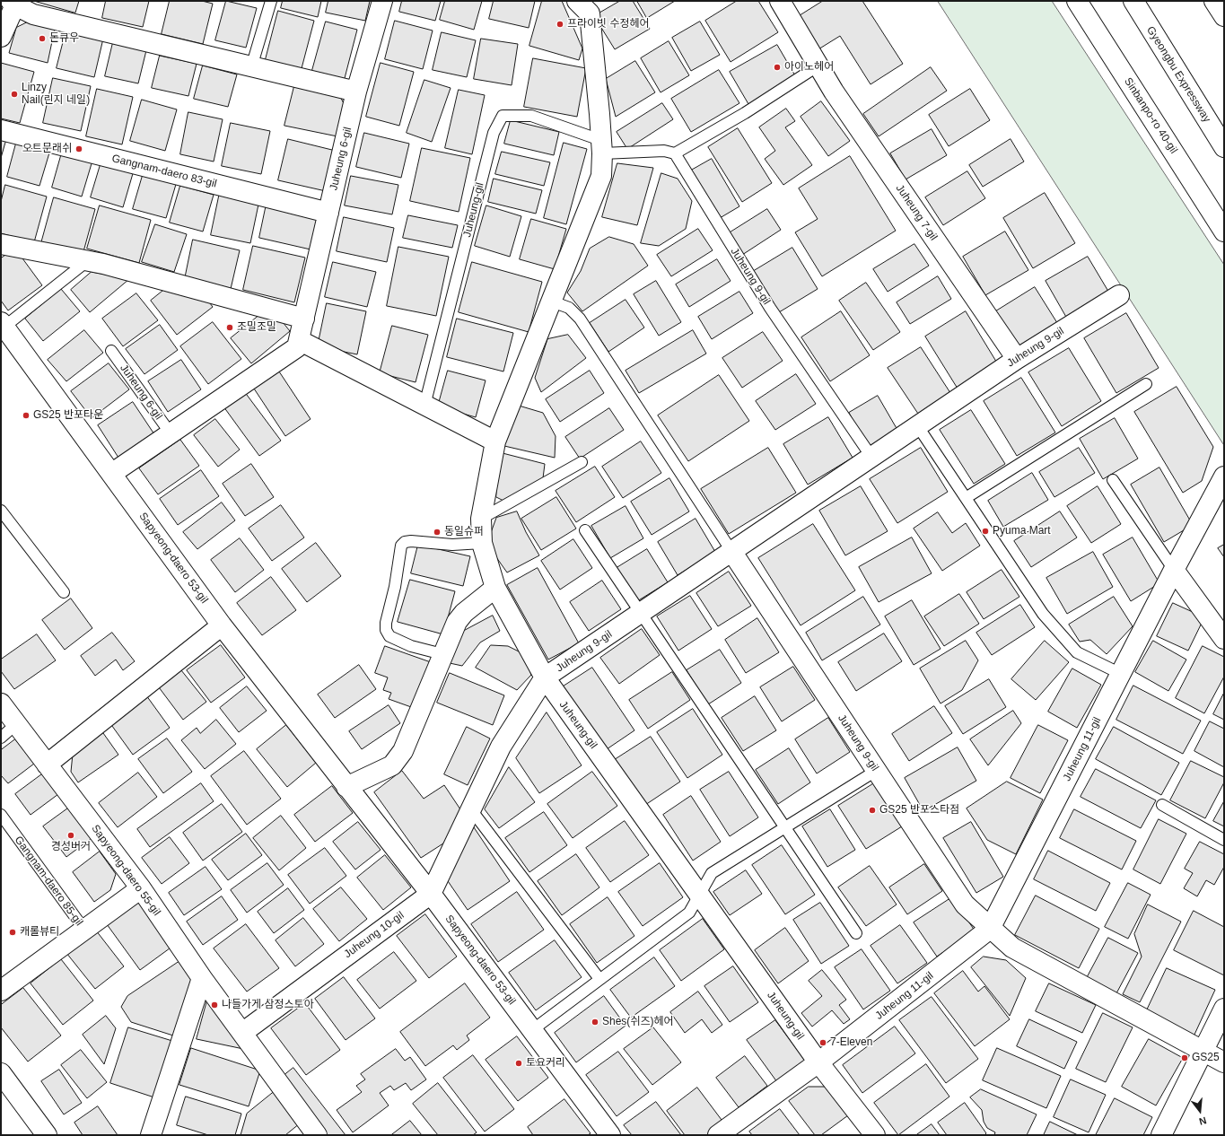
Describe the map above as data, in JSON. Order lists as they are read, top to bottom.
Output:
{
  "streets": {
    "main road": [
      "Gyeongbu Expressway",
      "Sinbanpo-ro 40-gil",
      "Juheung 6-gil",
      "Gangnam-daero 83-gil",
      "Juheung-gil",
      "Juheung 7-gil",
      "Juheung 9-gil",
      "Sapyeong-daero 53-gil",
      "Juheung 11-gil",
      "Sapyeong-daero 55-gil",
      "Gangnam-daero 85-gil",
      "Juheung 10-gil"
    ]
  },
  "crossings": [
    ["Juheung 6-gil", "Gangnam-daero 83-gil"],
    ["Juheung 6-gil", "Sapyeong-daero 53-gil"],
    ["Juheung-gil", "Juheung 9-gil"],
    ["Juheung-gil", "Juheung 11-gil"],
    ["Juheung-gil", "Juheung 10-gil"],
    ["Juheung 7-gil", "Juheung 9-gil"],
    ["Juheung 9-gil", "Juheung 11-gil"],
    ["Juheung 9-gil", "Juheung 10-gil"],
    ["Sapyeong-daero 53-gil", "Juheung 10-gil"],
    ["Sapyeong-daero 55-gil", "Gangnam-daero 85-gil"],
    ["Sapyeong-daero 55-gil", "Juheung 10-gil"]
  ],
  "places": [
    "프라이빗 수정헤어",
    "돈큐우",
    "아이노헤어",
    "Linzy Nail(린지 네일)",
    "오트문래쉬",
    "조밀조밀",
    "GS25 반포타운",
    "Pyuma Mart",
    "동일슈퍼",
    "GS25 반포스타점",
    "경성버거",
    "캐롤뷰티",
    "나들가게 삼정스토아",
    "Shes(쉬즈)헤어",
    "7-Eleven",
    "GS25",
    "토요커리"
  ],
  "north": "bottom"
}
